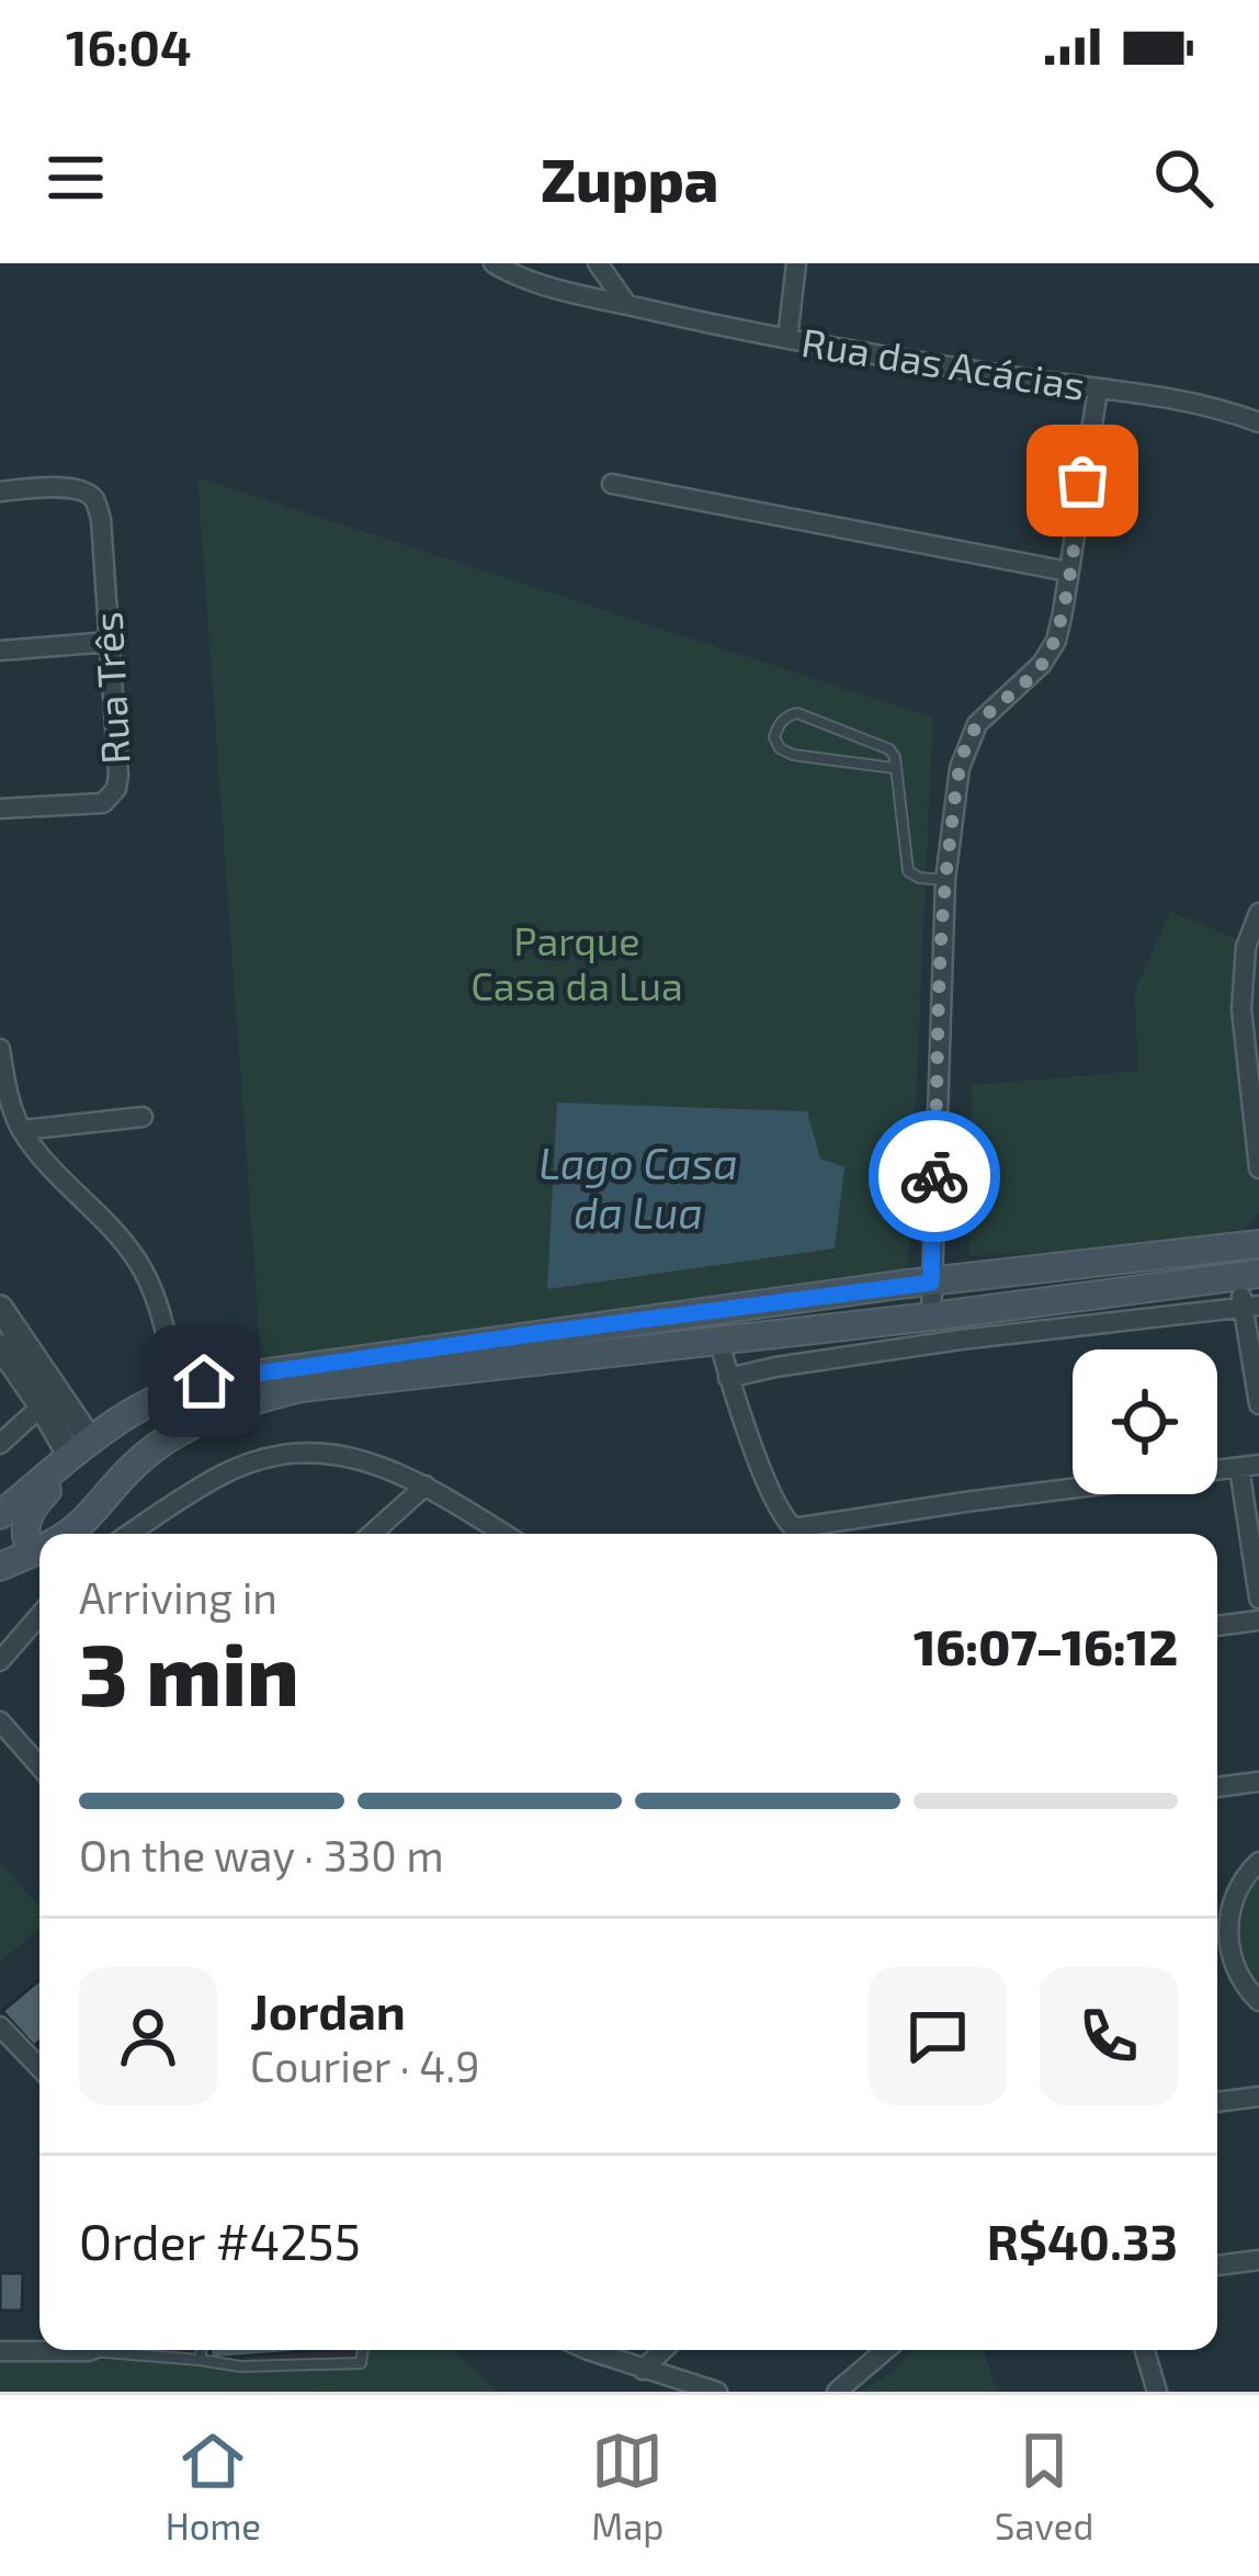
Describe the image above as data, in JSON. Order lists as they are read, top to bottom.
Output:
{
  "streets": {
    "street": ["Rua das Acácias", "Rua Três"]
  },
  "water": ["Lago Casa da Lua"],
  "parks": ["Parque Casa da Lua"],
  "page": {
    "status": "16:04",
    "header": "Zuppa",
    "heading": ["3 min", "Arriving in", "16:07–16:12"],
    "panel": [
      "Jordan",
      "Courier · 4.9",
      "Order #4255",
      "R$40.33"
    ],
    "bar": "On the way · 330 m",
    "tabs": ["Home", "Map", "Saved"]
  }
}
